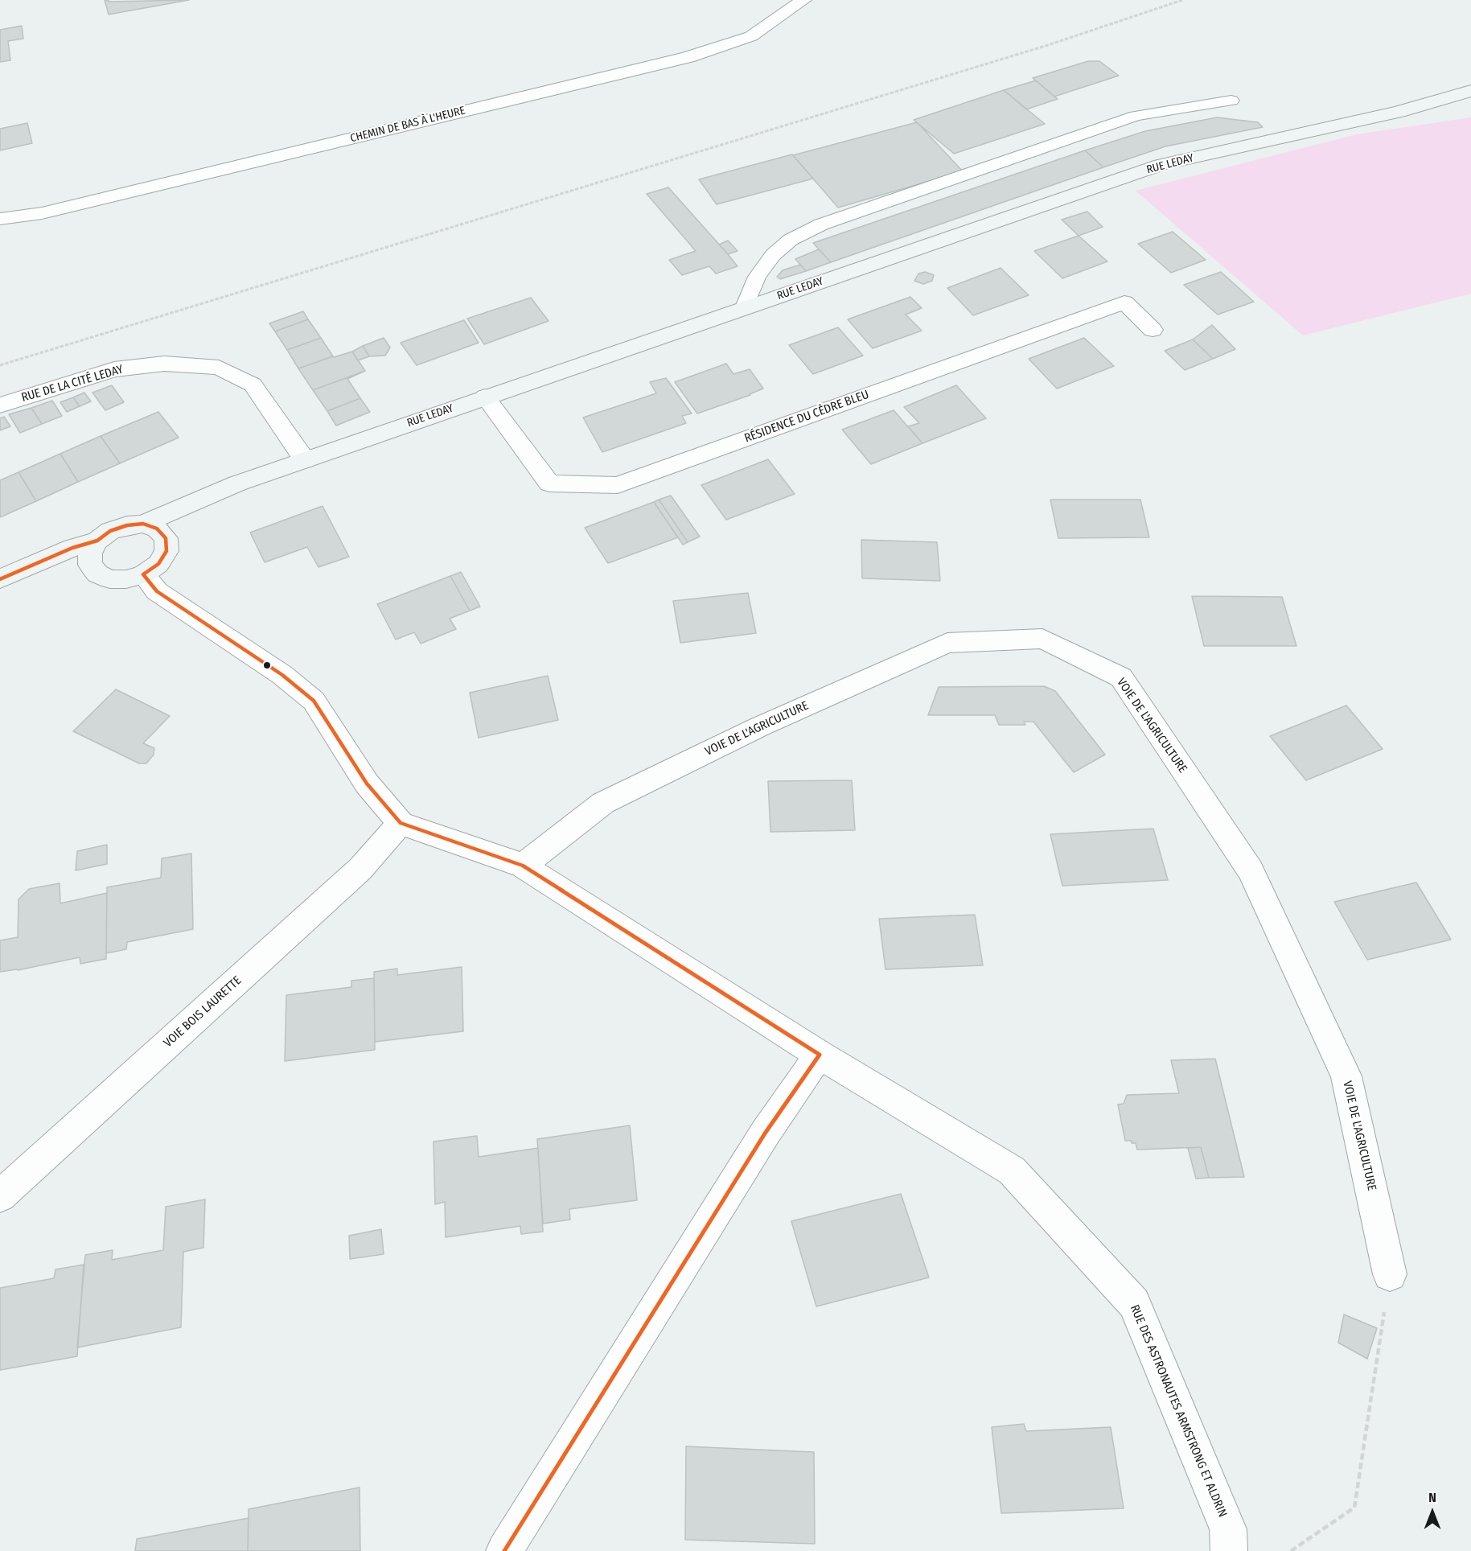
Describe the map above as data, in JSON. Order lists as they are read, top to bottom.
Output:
{
  "streets": {
    "main road": ["RUE LEDAY"],
    "street": [
      "CHEMIN DE BAS À L'HEURE",
      "RUE DE LA CITÉ LEDAY",
      "RÉSIDENCE DU CÈDRE BLEU",
      "VOIE DE L'AGRICULTURE",
      "VOIE BOIS LAURETTE",
      "RUE DES ASTRONAUTES ARMSTRONG ET ALDRIN"
    ]
  },
  "crossings": [
    ["RUE LEDAY", "RUE DE LA CITÉ LEDAY"],
    ["RUE LEDAY", "RÉSIDENCE DU CÈDRE BLEU"],
    ["VOIE DE L'AGRICULTURE", "RUE DES ASTRONAUTES ARMSTRONG ET ALDRIN"],
    ["VOIE BOIS LAURETTE", "RUE DES ASTRONAUTES ARMSTRONG ET ALDRIN"]
  ],
  "north": "top"
}
